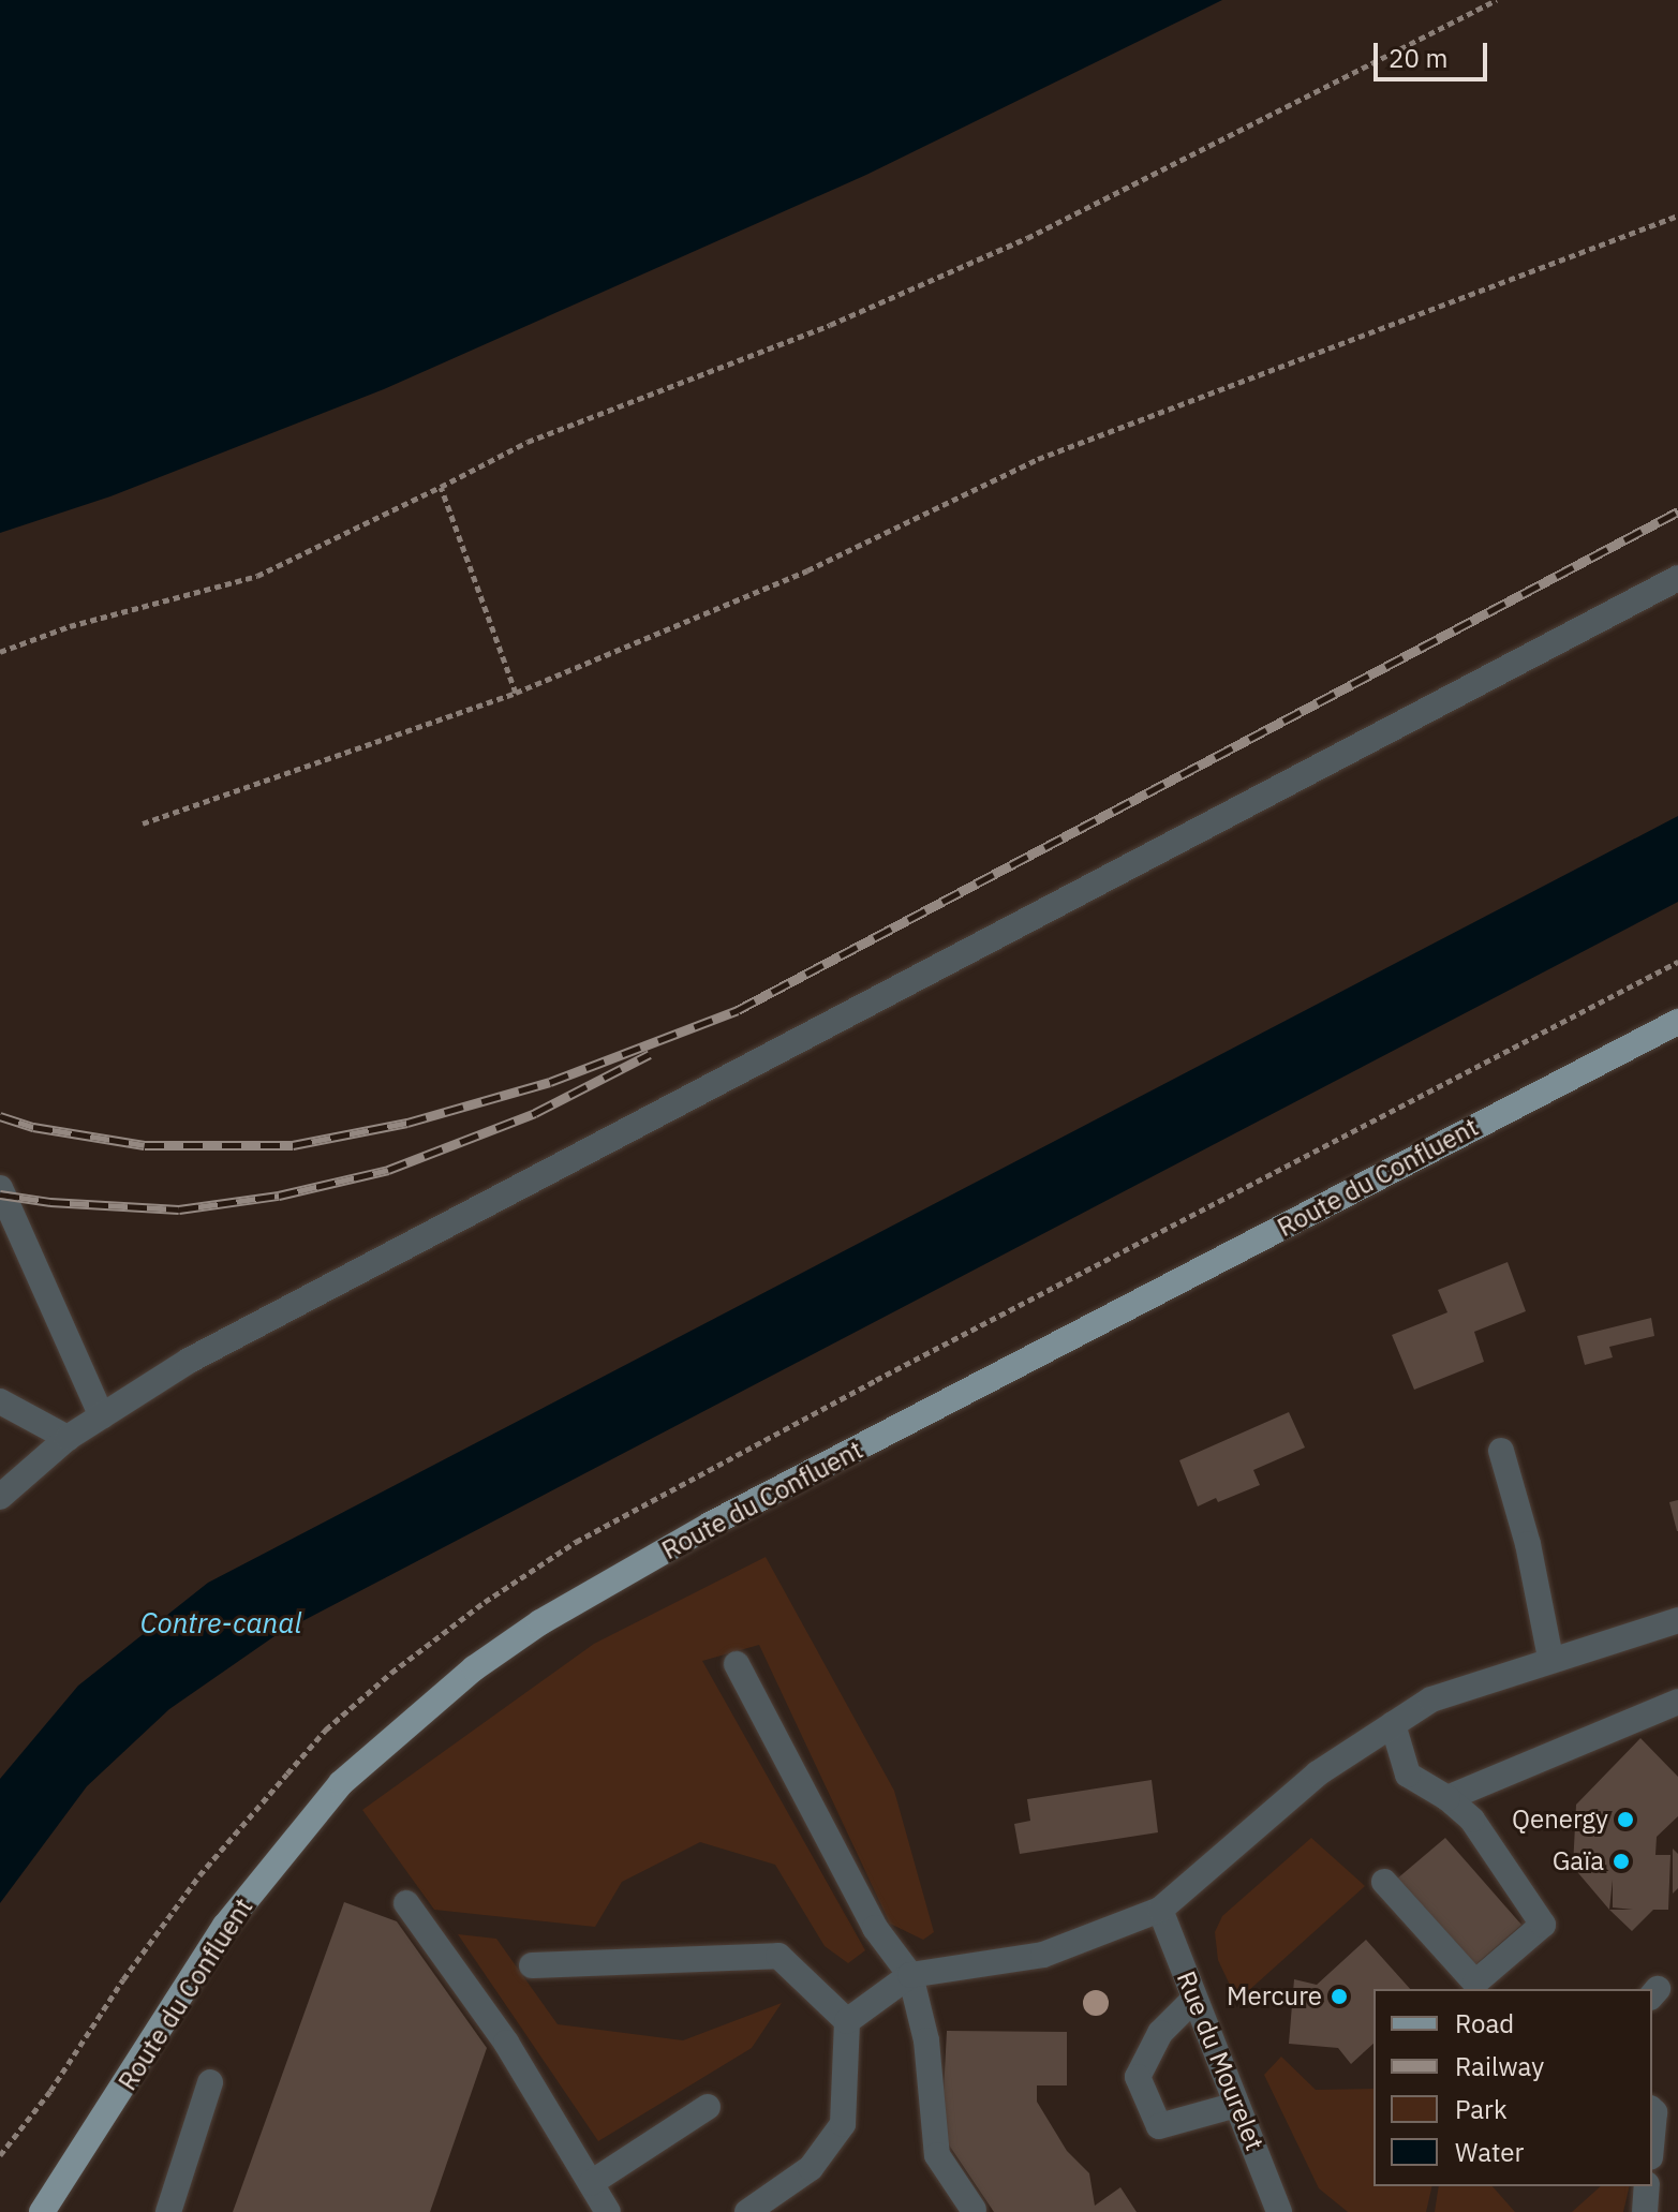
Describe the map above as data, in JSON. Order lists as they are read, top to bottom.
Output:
{
  "streets": {
    "main road": ["Route du Confluent"],
    "street": ["Rue du Mourelet"]
  },
  "water": ["Contre-canal"],
  "places": ["Qenergy", "Gaïa", "Mercure"],
  "legend": [
    "Road",
    "Railway",
    "Park",
    "Water"
  ],
  "scale_bar": "20 m"
}
